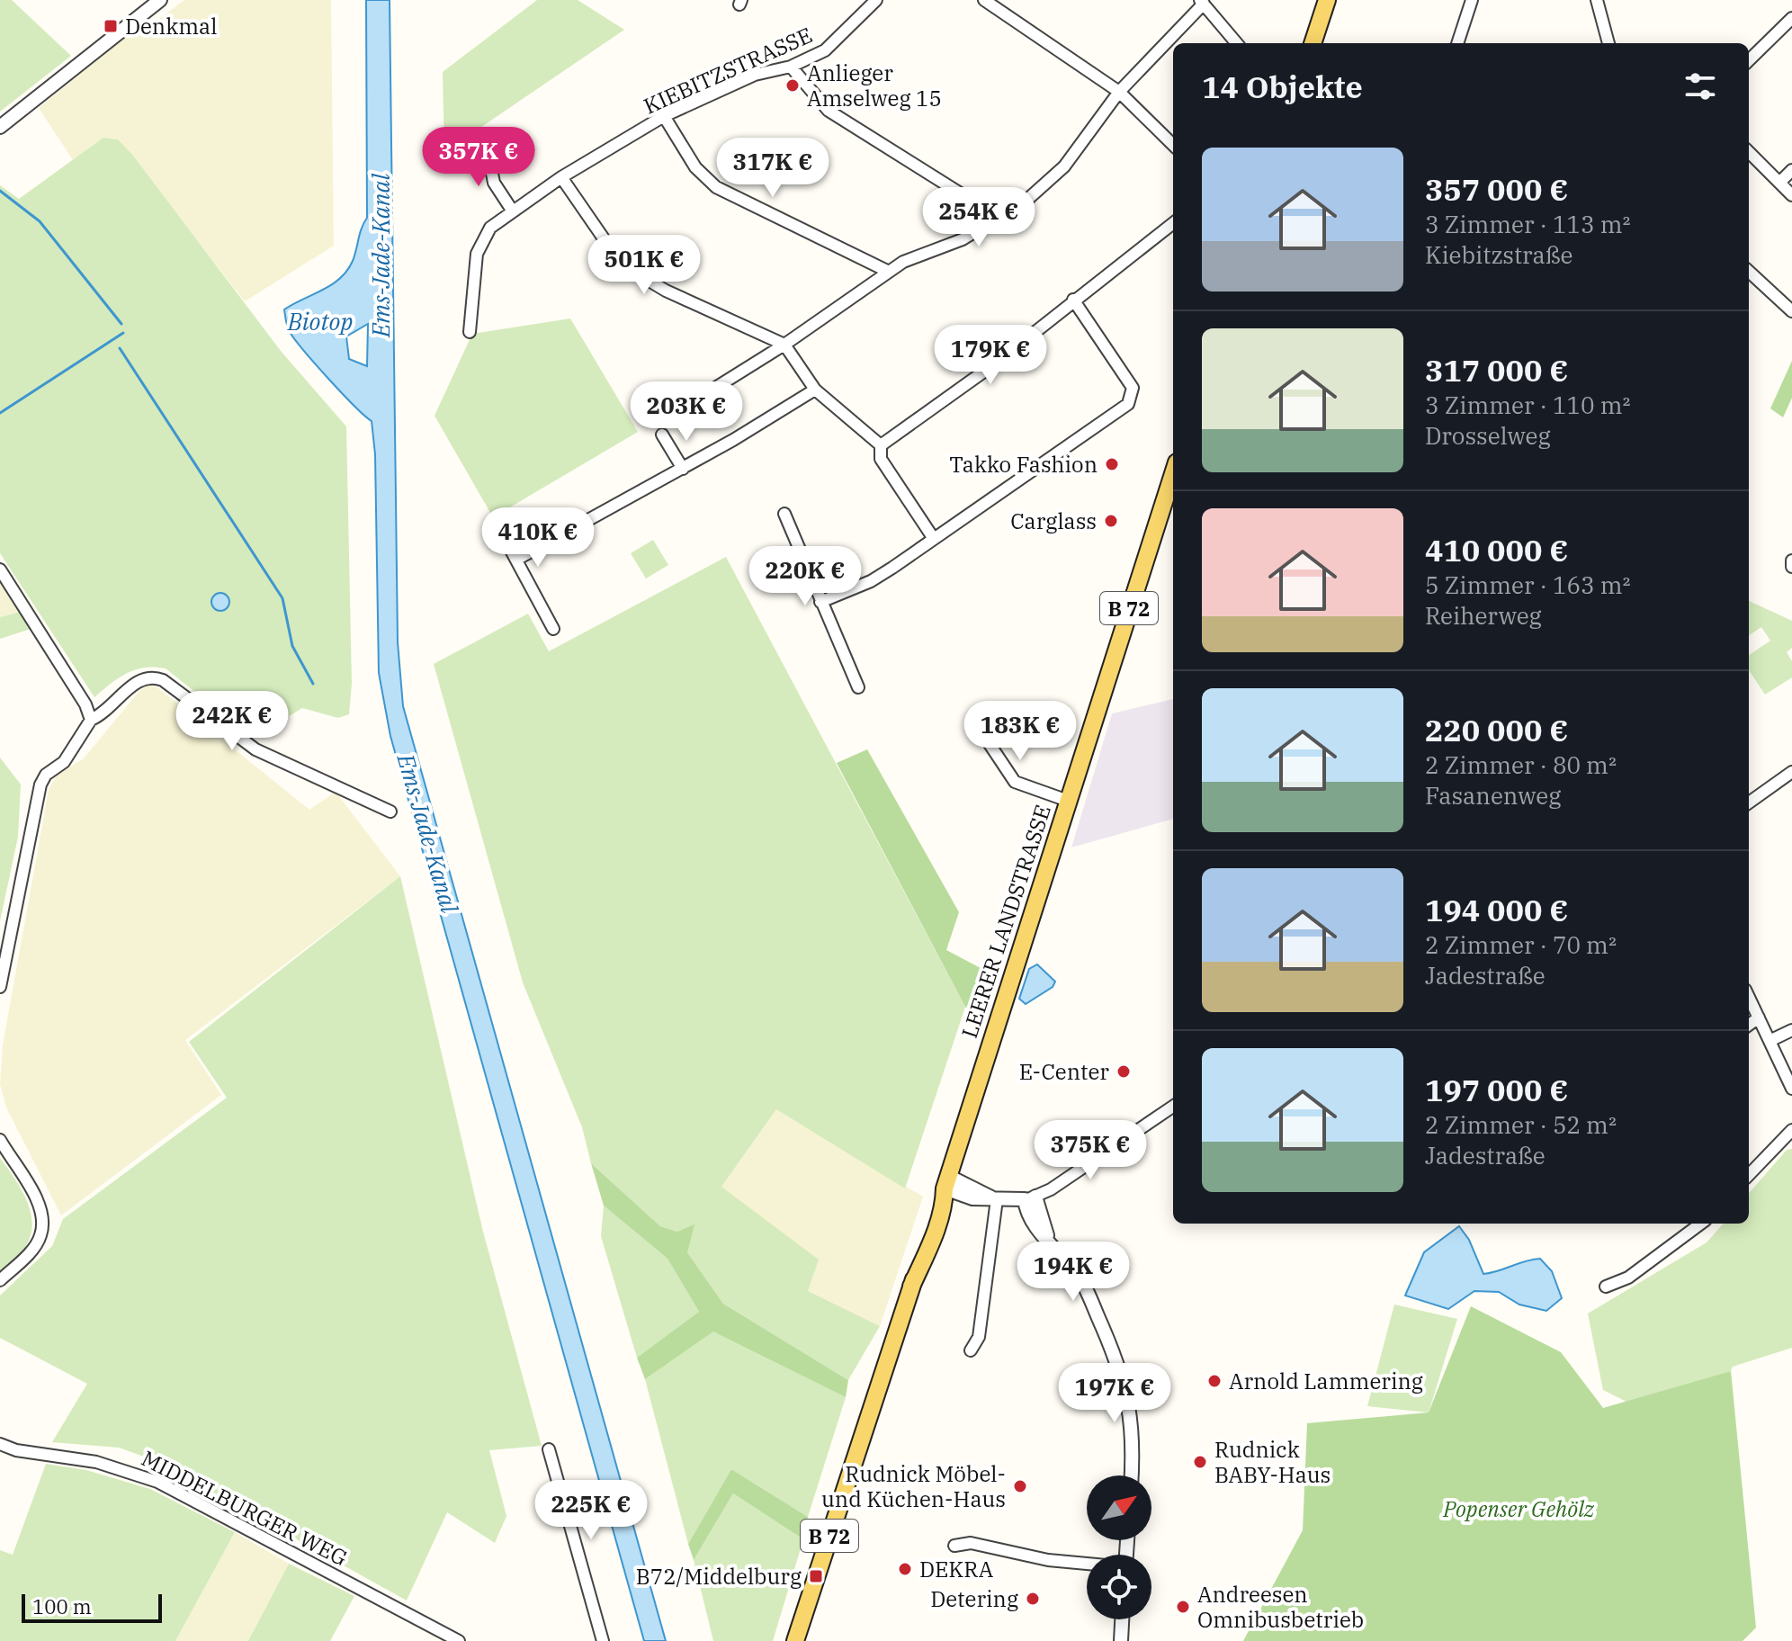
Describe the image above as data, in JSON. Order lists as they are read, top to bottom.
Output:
{
  "streets": {
    "main road": ["B 72", "LEERER LANDSTRASSE"],
    "street": ["KIEBITZSTRASSE", "MIDDELBURGER WEG"]
  },
  "water": ["Ems-Jade-Kanal", "Biotop"],
  "parks": ["Popenser Gehölz"],
  "places": {
    "transit": ["Denkmal", "B72/Middelburg"],
    "other": [
      "Anlieger Amselweg 15",
      "Takko Fashion",
      "Carglass",
      "E-Center",
      "Arnold Lammering",
      "Rudnick BABY-Haus",
      "Rudnick Möbel- und Küchen-Haus",
      "DEKRA",
      "Detering",
      "Andreesen Omnibusbetrieb"
    ]
  },
  "scale_bar": "100 m",
  "north": "top right",
  "page": {
    "heading": "14 Objekte",
    "price": [
      "357K €",
      "317K €",
      "254K €",
      "501K €",
      "179K €",
      "203K €",
      "410K €",
      "220K €",
      "242K €",
      "183K €",
      "375K €",
      "194K €",
      "197K €",
      "225K €"
    ],
    "list": [
      {
        "name": "357 000 €",
        "note": "3 Zimmer · 113 m² · Kiebitzstraße"
      },
      {
        "name": "317 000 €",
        "note": "3 Zimmer · 110 m² · Drosselweg"
      },
      {
        "name": "410 000 €",
        "note": "5 Zimmer · 163 m² · Reiherweg"
      },
      {
        "name": "220 000 €",
        "note": "2 Zimmer · 80 m² · Fasanenweg"
      },
      {
        "name": "194 000 €",
        "note": "2 Zimmer · 70 m² · Jadestraße"
      },
      {
        "name": "197 000 €",
        "note": "2 Zimmer · 52 m² · Jadestraße"
      }
    ],
    "scale": "100 m"
  }
}
